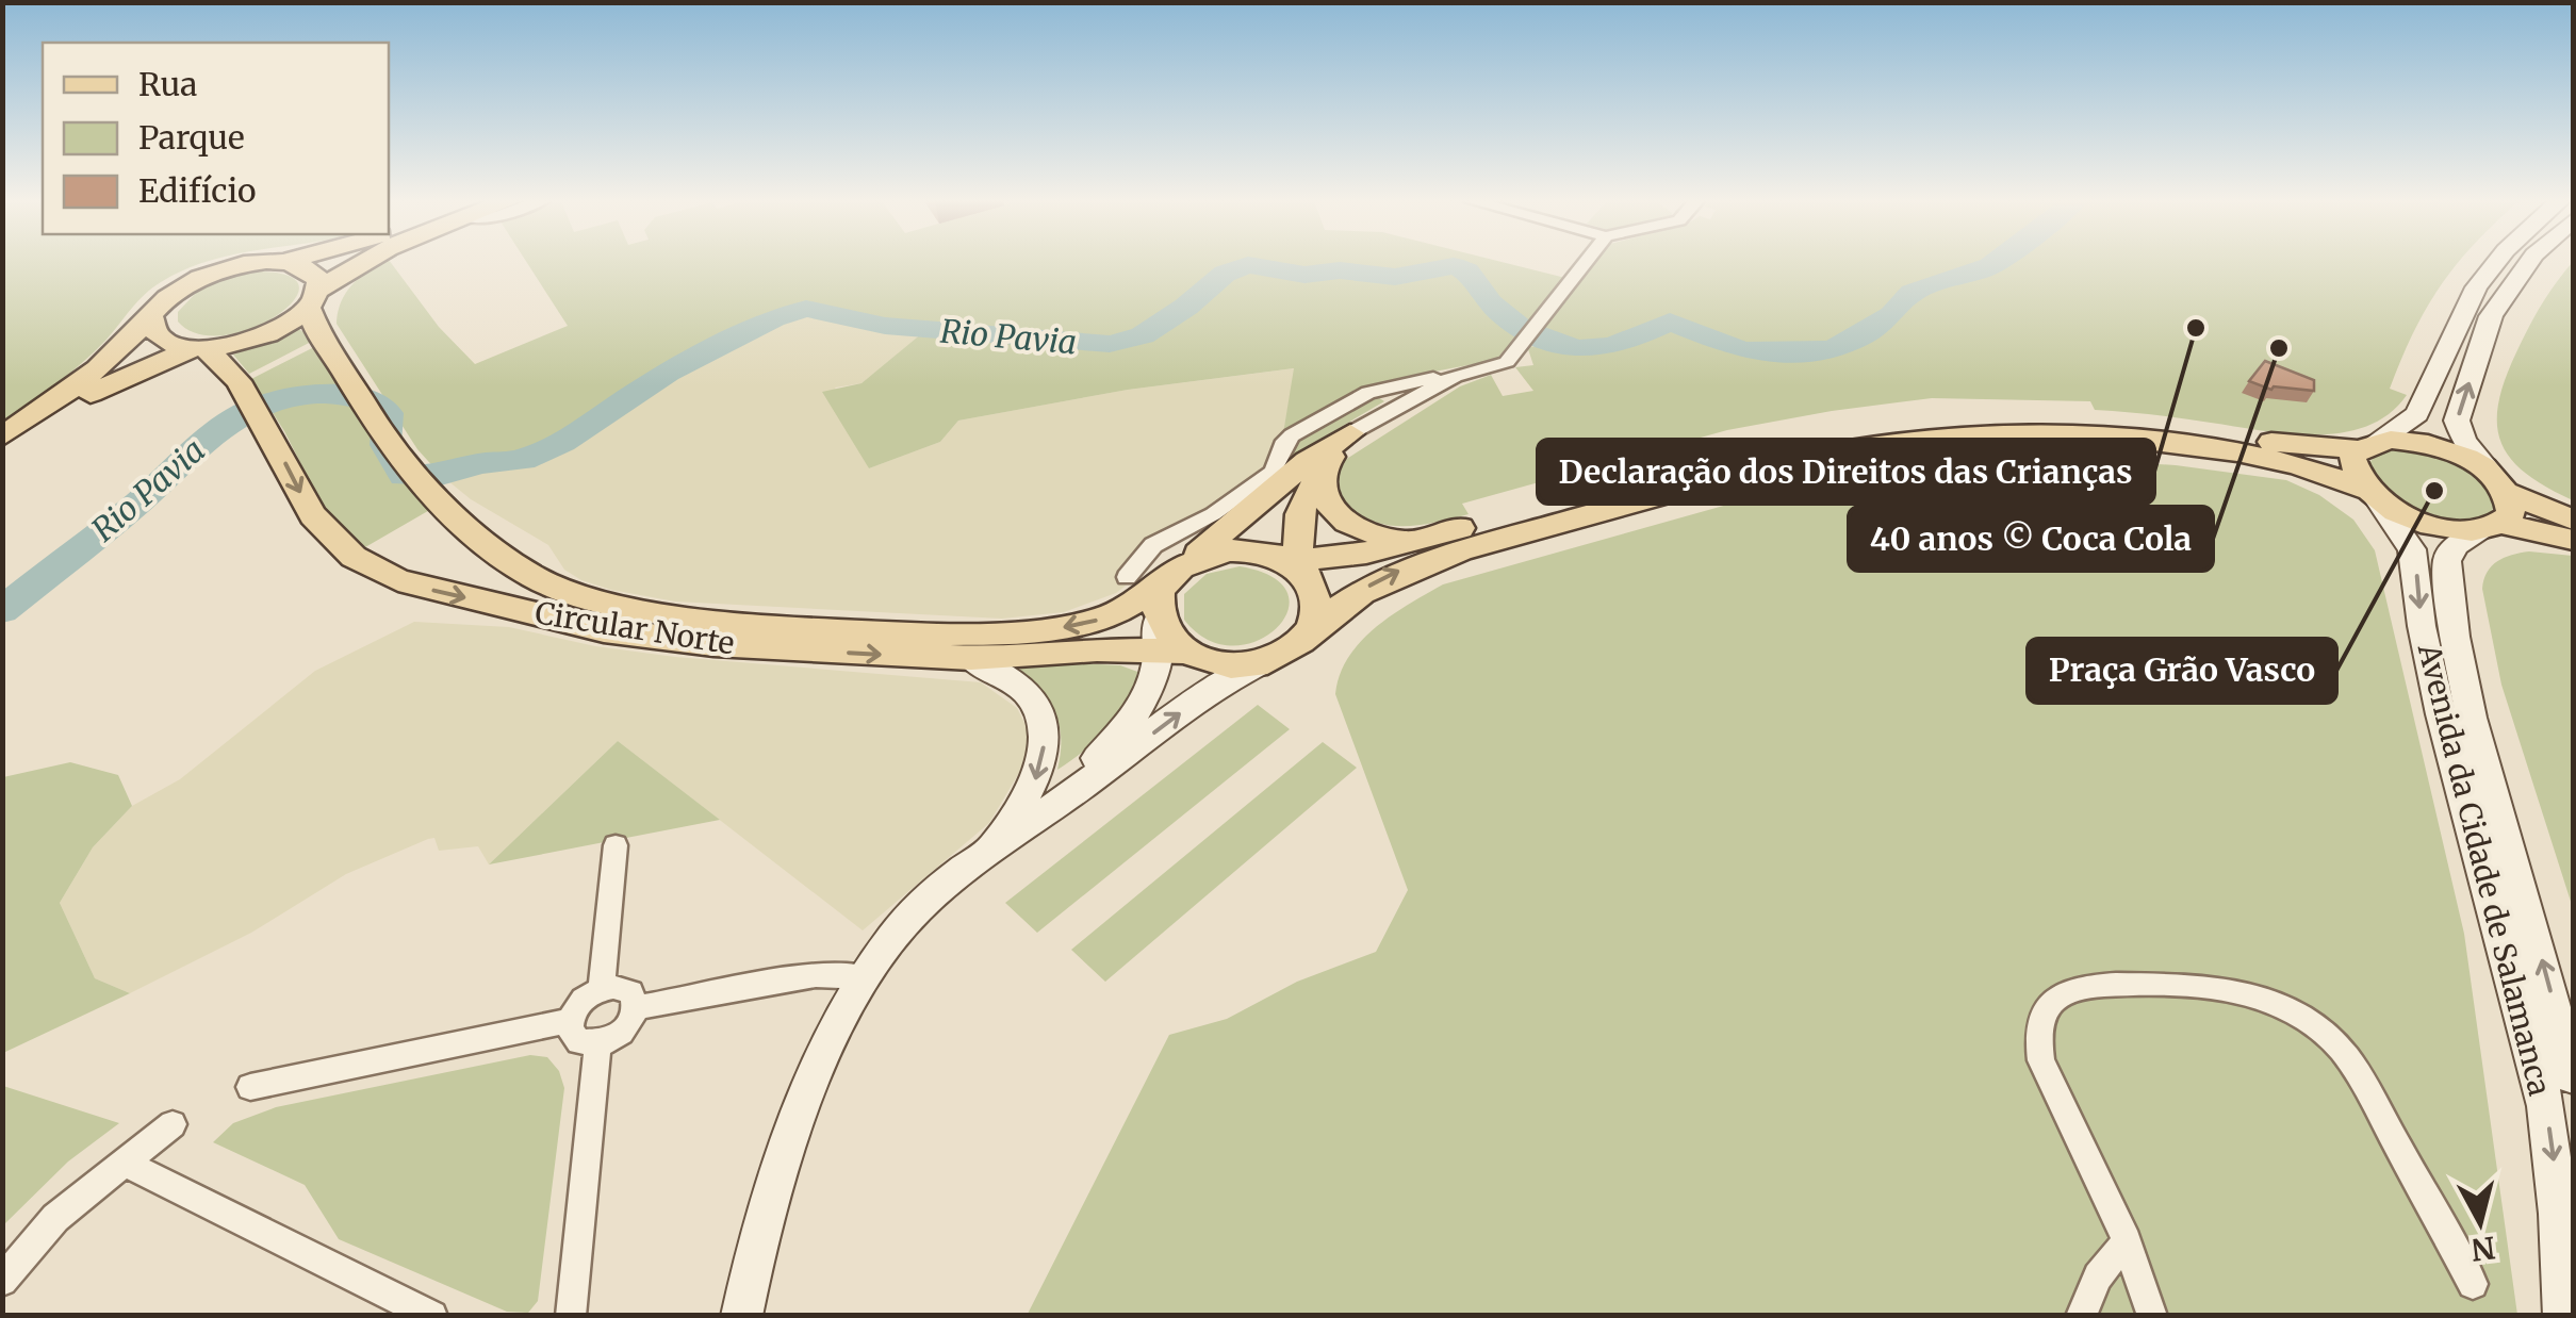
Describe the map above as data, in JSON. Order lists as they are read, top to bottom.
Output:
{
  "streets": {
    "main road": ["Circular Norte"],
    "street": ["Avenida da Cidade de Salamanca"]
  },
  "water": ["Rio Pavia"],
  "places": ["Declaração dos Direitos das Crianças", "40 anos © Coca Cola", "Praça Grão Vasco"],
  "legend": ["Rua", "Parque", "Edifício"],
  "north": "bottom"
}
